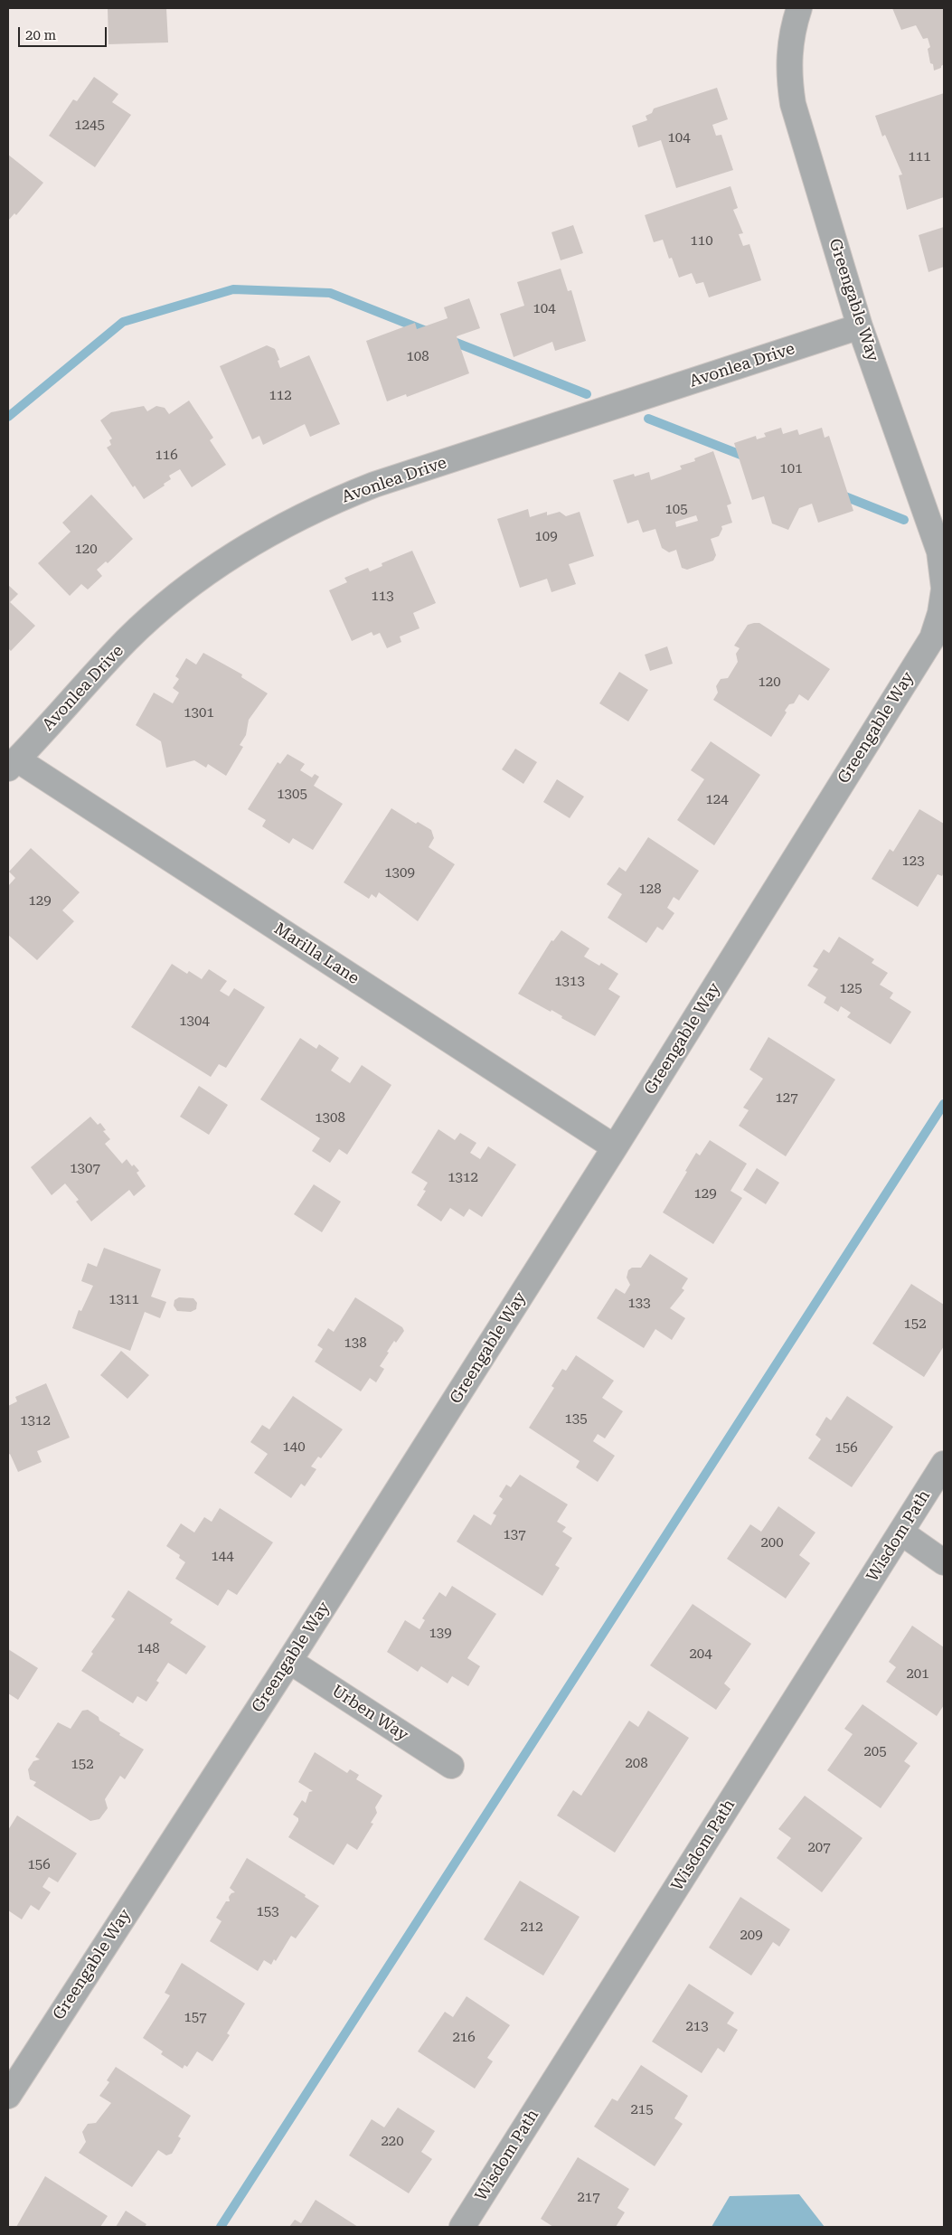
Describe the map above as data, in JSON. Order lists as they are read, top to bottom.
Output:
{
  "streets": {
    "street": [
      "Greengable Way",
      "Avonlea Drive",
      "Marilla Lane",
      "Wisdom Path",
      "Urben Way"
    ]
  },
  "crossings": [
    ["Greengable Way", "Avonlea Drive"],
    ["Greengable Way", "Marilla Lane"],
    ["Greengable Way", "Urben Way"],
    ["Avonlea Drive", "Marilla Lane"]
  ],
  "house_numbers": [
    "1245",
    "104",
    "111",
    "110",
    "104",
    "108",
    "112",
    "116",
    "101",
    "105",
    "109",
    "120",
    "113",
    "120",
    "1301",
    "1305",
    "124",
    "123",
    "1309",
    "128",
    "129",
    "1313",
    "125",
    "1304",
    "127",
    "1308",
    "1307",
    "1312",
    "129",
    "1311",
    "133",
    "152",
    "138",
    "135",
    "1312",
    "140",
    "156",
    "137",
    "200",
    "144",
    "139",
    "148",
    "204",
    "201",
    "205",
    "208",
    "152",
    "207",
    "156",
    "153",
    "212",
    "209",
    "157",
    "213",
    "216",
    "215",
    "220",
    "217"
  ],
  "scale_bar": "20 m"
}
